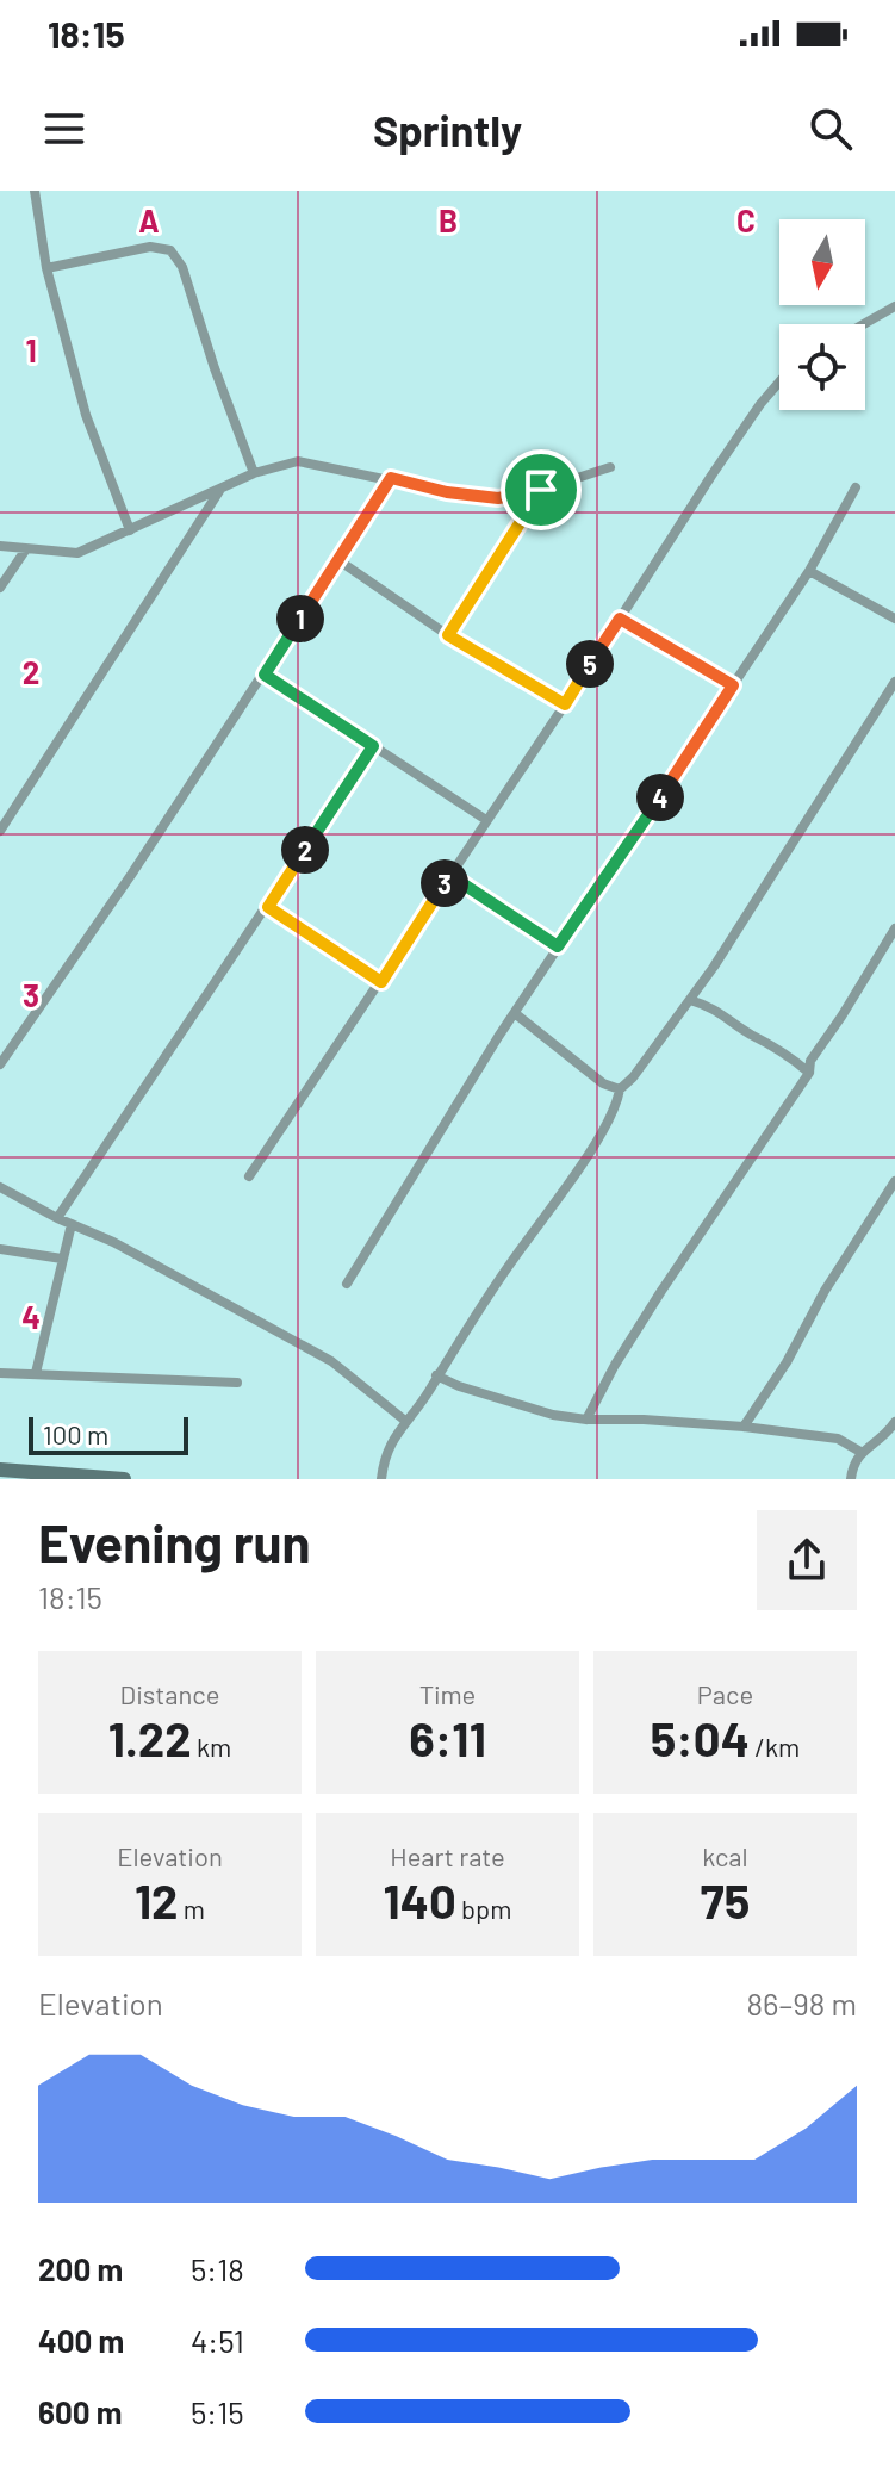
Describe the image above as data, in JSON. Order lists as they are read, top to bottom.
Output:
{
  "scale_bar": "100 m",
  "north": "bottom",
  "page": {
    "status": "18:15",
    "header": "Sprintly",
    "pins": [
      "1",
      "5",
      "4",
      "2",
      "3"
    ],
    "scale": "100 m",
    "heading": ["Evening run", "18:15"],
    "stats": [
      ["Distance", "1.22 km"],
      ["Time", "6:11"],
      ["Pace", "5:04 /km"],
      ["Elevation", "12 m"],
      ["Heart rate", "140 bpm"],
      ["kcal", "75"]
    ],
    "chart": ["Elevation", "86–98 m"],
    "list": [
      {
        "name": "200 m",
        "note": "5:18"
      },
      {
        "name": "400 m",
        "note": "4:51"
      },
      {
        "name": "600 m",
        "note": "5:15"
      }
    ]
  },
  "grid": {
    "columns": ["A", "B", "C"],
    "rows": [
      "1",
      "2",
      "3",
      "4"
    ]
  }
}
